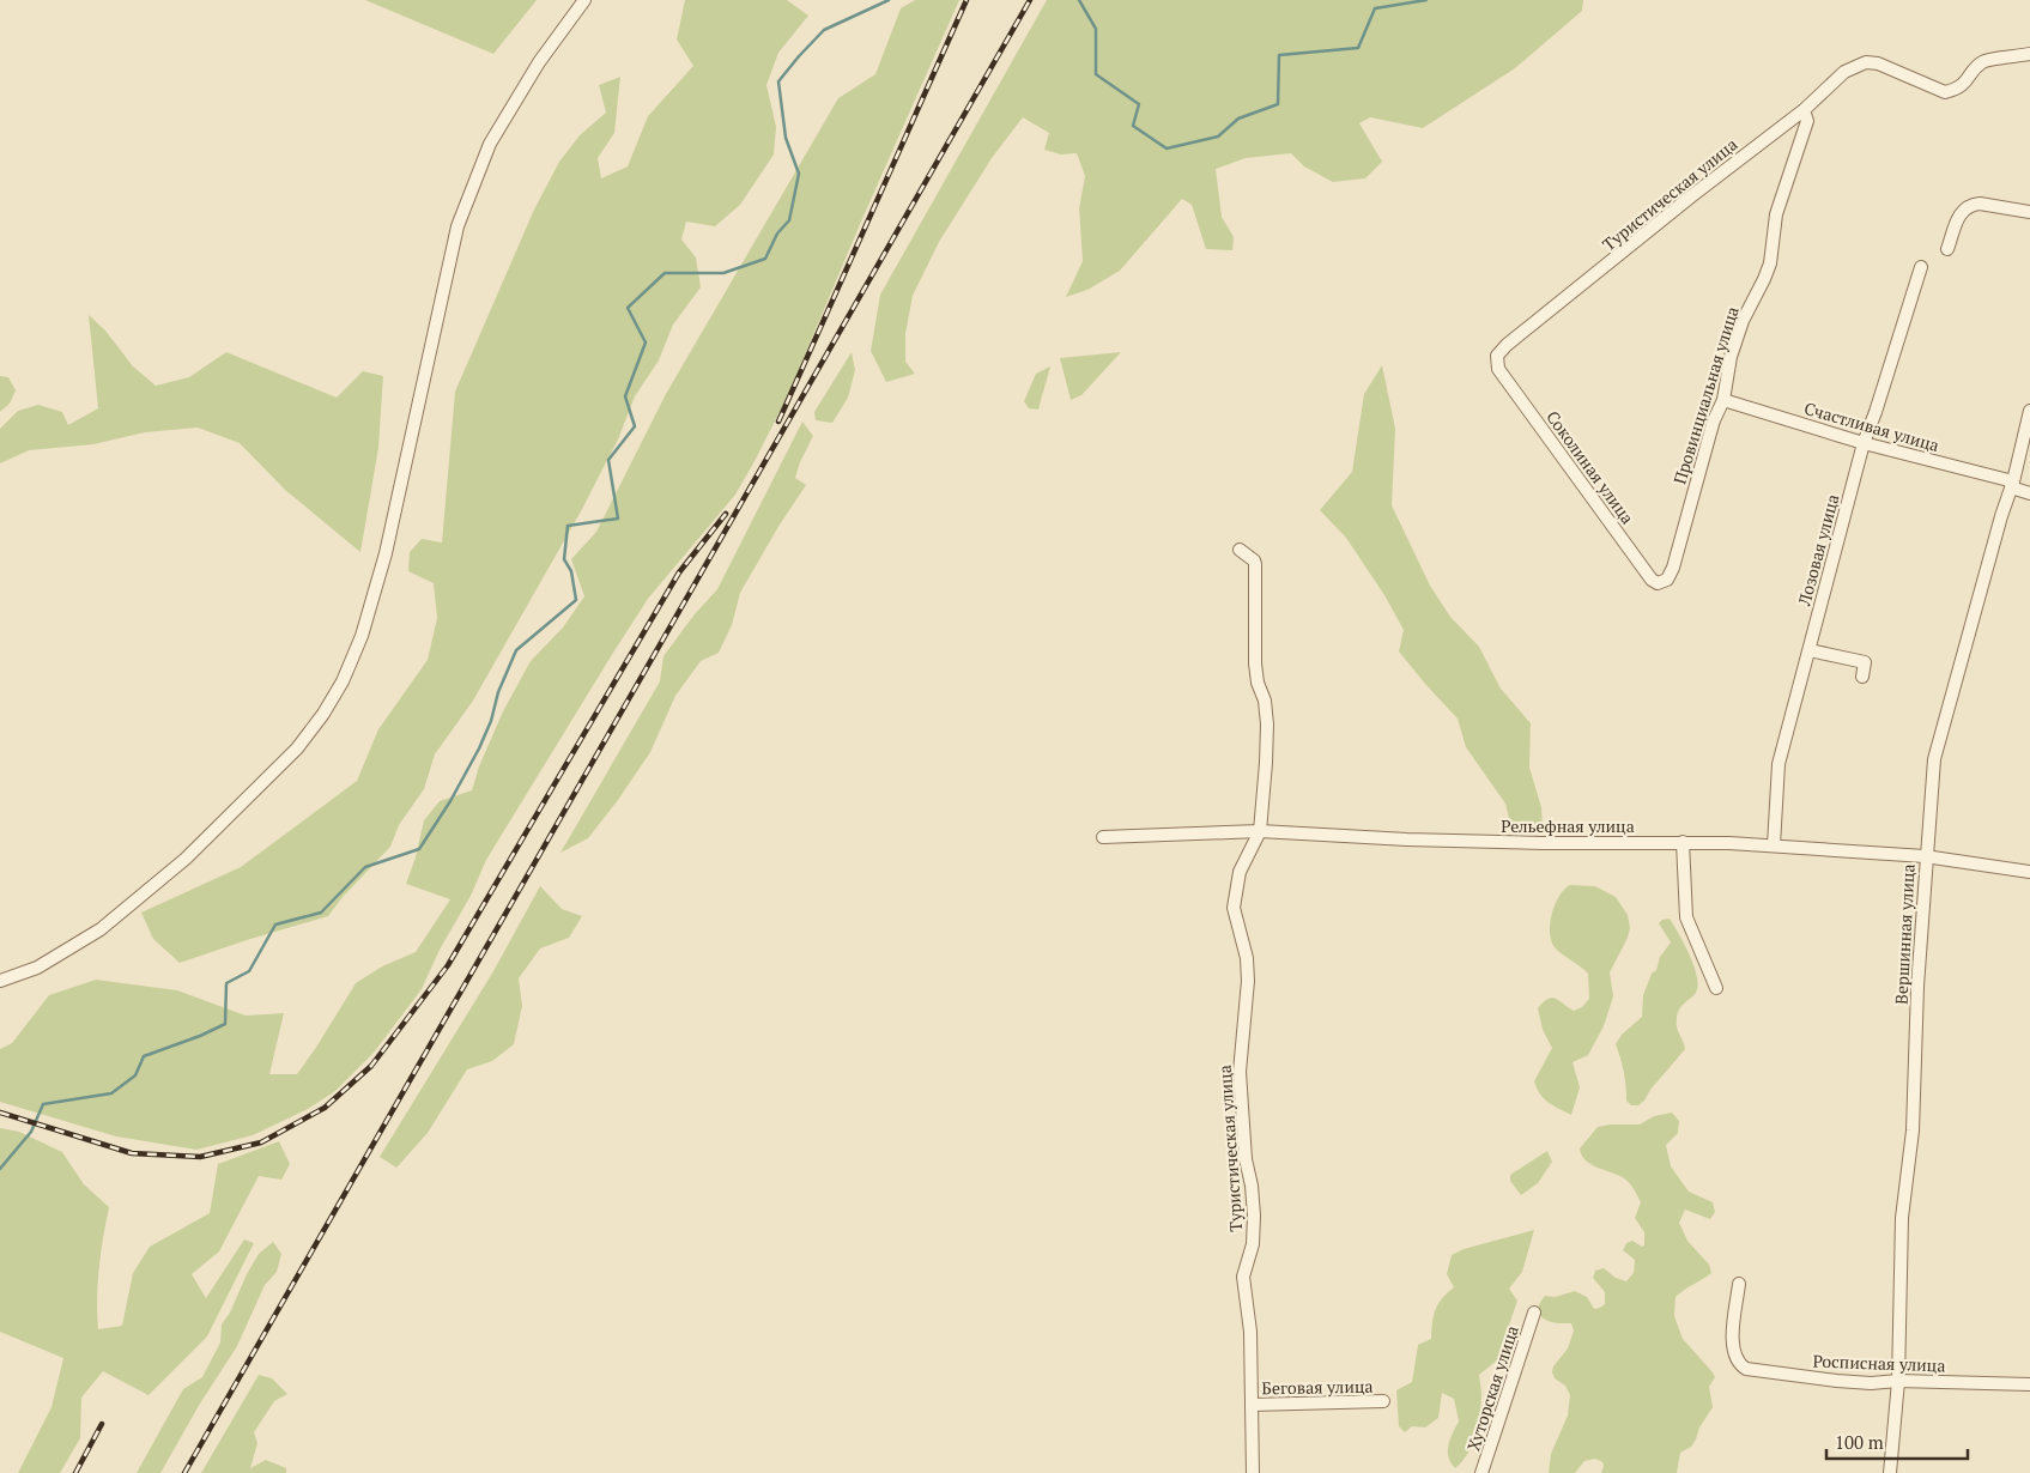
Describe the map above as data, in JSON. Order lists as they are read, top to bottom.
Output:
{
  "streets": {
    "street": [
      "Туристическая улица",
      "Провинциальная улица",
      "Счастливая улица",
      "Соколиная улица",
      "Лозовая улица",
      "Рельефная улица",
      "Вершинная улица",
      "Росписная улица",
      "Беговая улица",
      "Хуторская улица"
    ]
  },
  "crossings": [
    ["Туристическая улица", "Провинциальная улица"],
    ["Туристическая улица", "Соколиная улица"],
    ["Туристическая улица", "Рельефная улица"],
    ["Туристическая улица", "Беговая улица"],
    ["Провинциальная улица", "Счастливая улица"],
    ["Провинциальная улица", "Соколиная улица"],
    ["Счастливая улица", "Лозовая улица"],
    ["Счастливая улица", "Вершинная улица"],
    ["Лозовая улица", "Рельефная улица"],
    ["Рельефная улица", "Вершинная улица"],
    ["Вершинная улица", "Росписная улица"]
  ],
  "scale_bar": "100 m"
}
